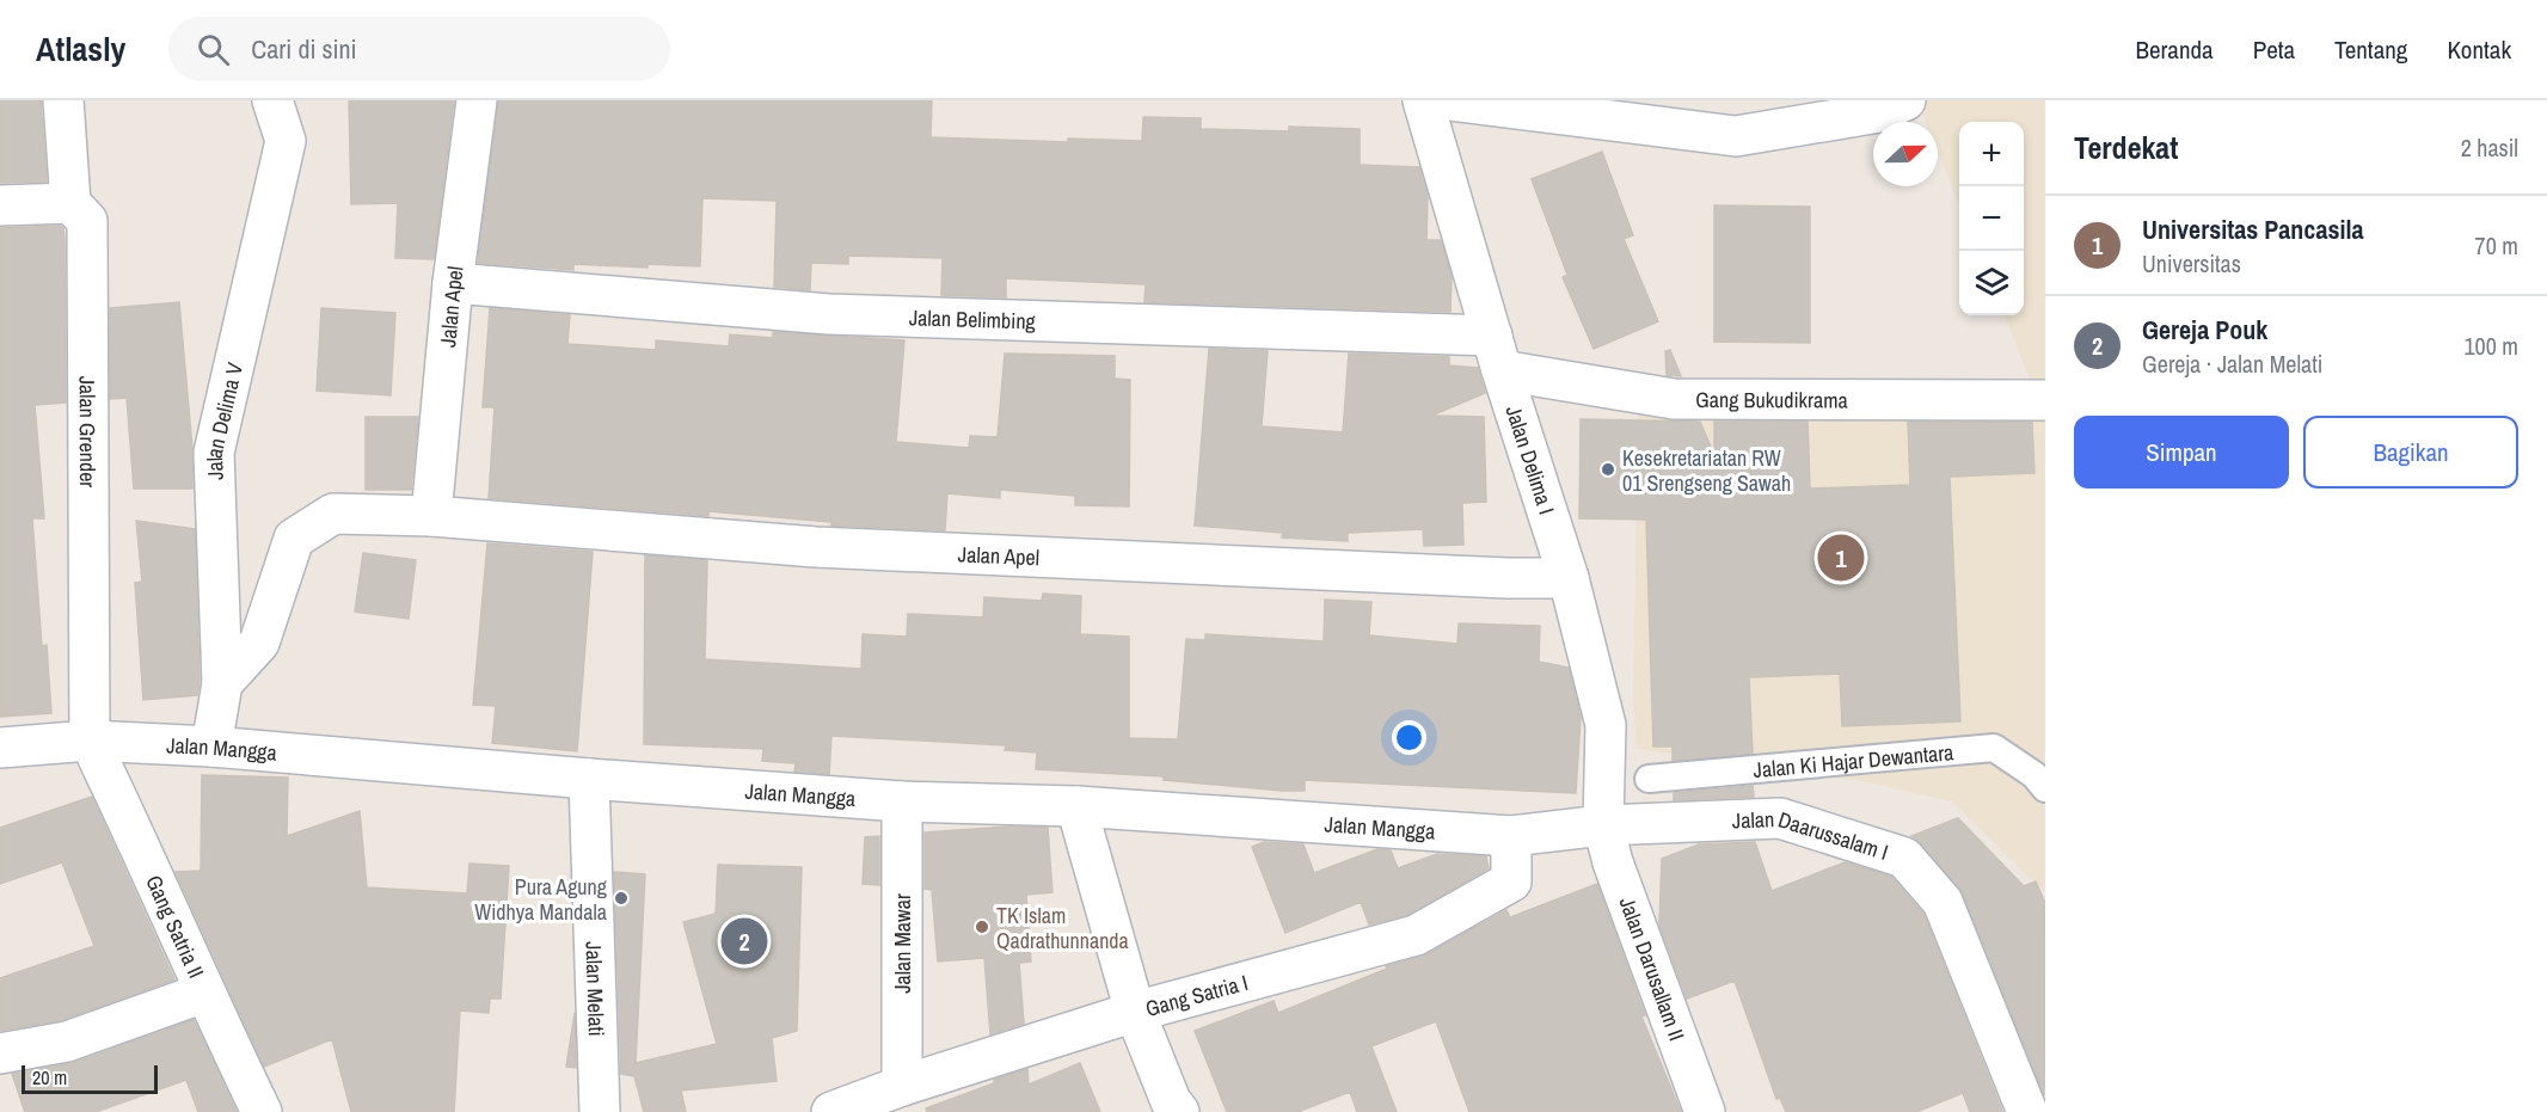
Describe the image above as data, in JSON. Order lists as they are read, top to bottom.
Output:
{
  "streets": {
    "street": [
      "Jalan Apel",
      "Jalan Belimbing",
      "Gang Bukudikrama",
      "Jalan Delima V",
      "Jalan Grender",
      "Jalan Delima I",
      "Jalan Mangga",
      "Jalan Daarussalam I",
      "Gang Satria II",
      "Jalan Mawar",
      "Jalan Darusallam II",
      "Jalan Melati",
      "Gang Satria I"
    ],
    "lane": ["Jalan Ki Hajar Dewantara"]
  },
  "crossings": [
    ["Jalan Apel", "Jalan Belimbing"],
    ["Jalan Apel", "Jalan Delima V"],
    ["Jalan Apel", "Jalan Delima I"],
    ["Jalan Belimbing", "Gang Bukudikrama"],
    ["Jalan Belimbing", "Jalan Delima I"],
    ["Gang Bukudikrama", "Jalan Delima I"],
    ["Jalan Delima V", "Jalan Mangga"],
    ["Jalan Grender", "Jalan Mangga"],
    ["Jalan Grender", "Gang Satria II"],
    ["Jalan Delima I", "Jalan Mangga"],
    ["Jalan Delima I", "Jalan Daarussalam I"],
    ["Jalan Delima I", "Jalan Darusallam II"],
    ["Jalan Mangga", "Jalan Daarussalam I"],
    ["Jalan Mangga", "Gang Satria II"],
    ["Jalan Mangga", "Jalan Mawar"],
    ["Jalan Mangga", "Jalan Darusallam II"],
    ["Jalan Mangga", "Jalan Melati"],
    ["Jalan Mangga", "Gang Satria I"],
    ["Jalan Daarussalam I", "Jalan Darusallam II"],
    ["Jalan Mawar", "Gang Satria I"]
  ],
  "places": ["Kesekretariatan RW 01 Srengseng Sawah", "Pura Agung Widhya Mandala", "TK Islam Qadrathunnanda"],
  "scale_bar": "20 m",
  "north": "right",
  "page": {
    "header": "Atlasly",
    "search": "Cari di sini",
    "nav": [
      "Beranda",
      "Peta",
      "Tentang",
      "Kontak"
    ],
    "heading": ["Terdekat", "2 hasil"],
    "map_buttons": ["+", "−"],
    "list": [
      {
        "mark": "1",
        "name": "Universitas Pancasila",
        "note": "Universitas",
        "value": "70 m"
      },
      {
        "mark": "2",
        "name": "Gereja Pouk",
        "note": "Gereja · Jalan Melati",
        "value": "100 m"
      }
    ],
    "buttons": ["Simpan", "Bagikan"],
    "pins": ["1", "2"],
    "scale": "20 m"
  }
}
